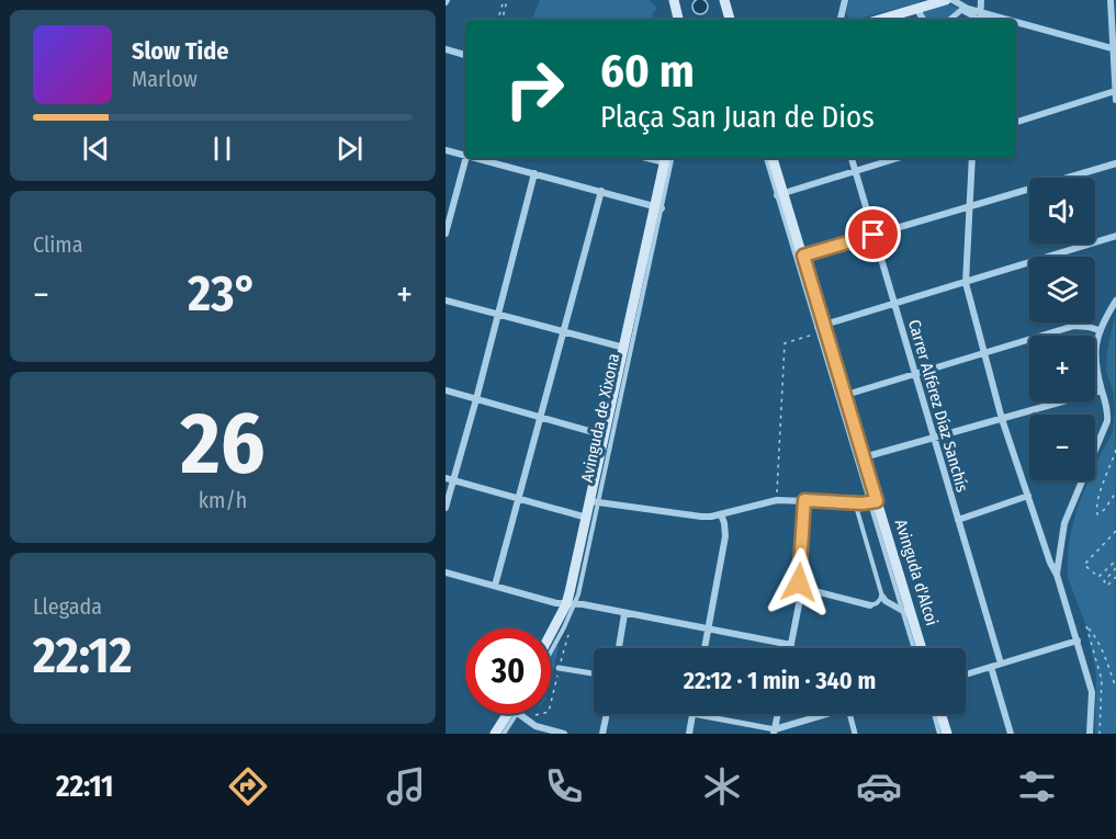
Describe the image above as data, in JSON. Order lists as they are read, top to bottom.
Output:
{
  "streets": {
    "main road": ["Avinguda de Xixona", "Avinguda d'Alcoi"],
    "street": ["Carrer Alférez Díaz Sanchís"]
  },
  "page": {
    "turn": ["60 m", "Plaça San Juan de Dios"],
    "song": ["Slow Tide", "Marlow"],
    "map_buttons": ["+", "−"],
    "tile": [
      "Clima",
      ["26", "km/h"],
      ["Llegada", "22:12"]
    ],
    "heat": ["−", "23°", "+"],
    "limit": "30",
    "trip": "22:12 · 1 min · 340 m",
    "tabs": "22:11"
  }
}
